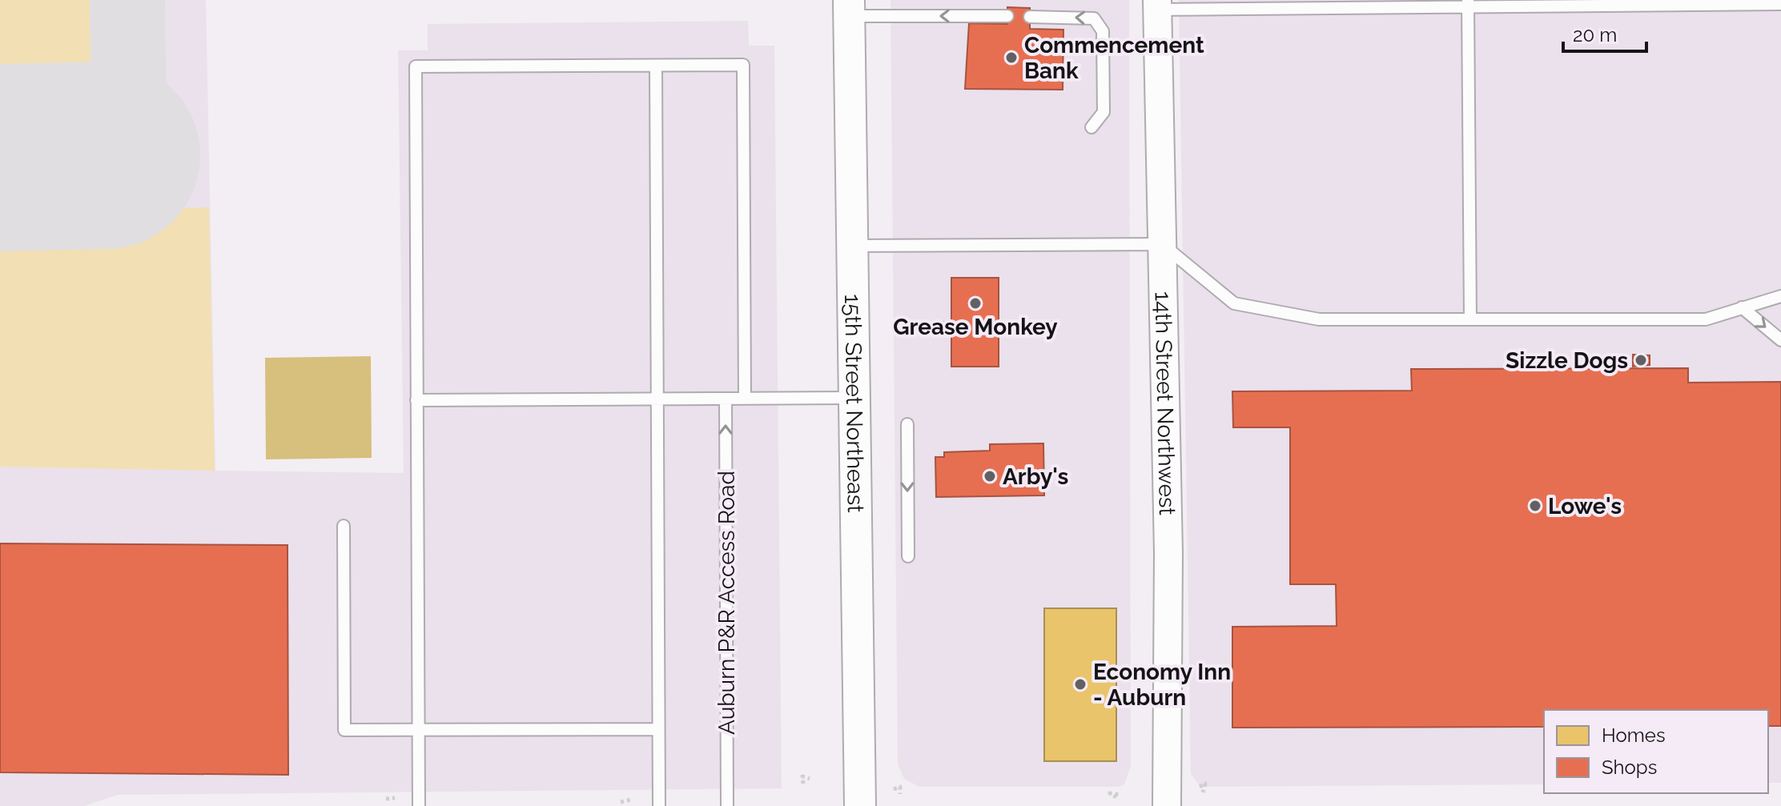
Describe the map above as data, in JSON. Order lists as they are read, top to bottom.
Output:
{
  "streets": {
    "main road": ["15th Street Northeast"],
    "street": ["14th Street Northwest"],
    "lane": ["Auburn P&R Access Road"]
  },
  "places": [
    "Commencement Bank",
    "Grease Monkey",
    "Sizzle Dogs",
    "Arby's",
    "Lowe's",
    "Economy Inn - Auburn"
  ],
  "legend": ["Homes", "Shops"],
  "scale_bar": "20 m"
}
